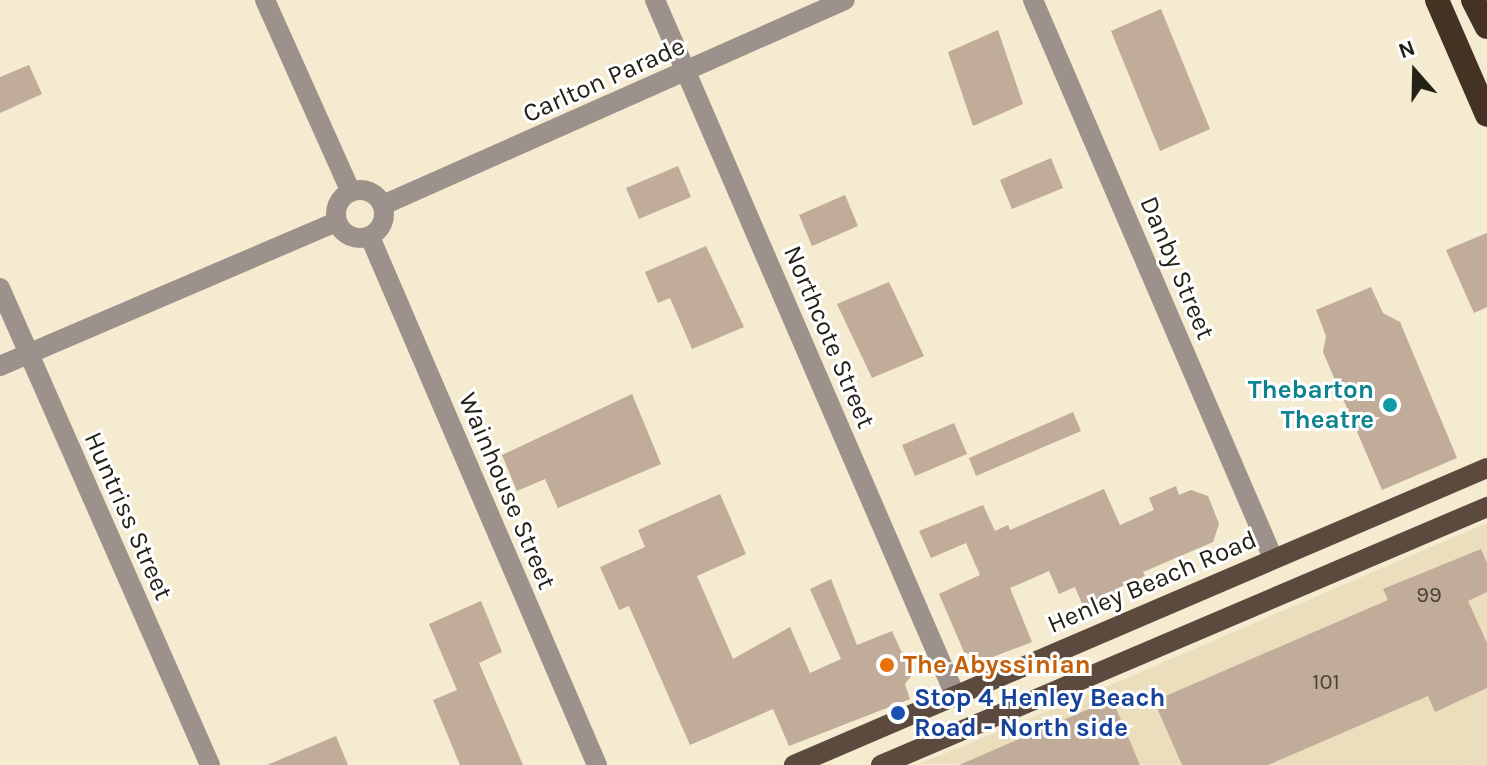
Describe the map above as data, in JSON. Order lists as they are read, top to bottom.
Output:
{
  "streets": {
    "main road": ["Henley Beach Road"],
    "street": [
      "Carlton Parade",
      "Danby Street",
      "Northcote Street",
      "Wainhouse Street",
      "Huntriss Street"
    ]
  },
  "crossings": [
    ["Carlton Parade", "Northcote Street"],
    ["Carlton Parade", "Wainhouse Street"],
    ["Danby Street", "Henley Beach Road"],
    ["Northcote Street", "Henley Beach Road"]
  ],
  "places": ["Thebarton Theatre", "The Abyssinian", "Stop 4 Henley Beach Road - North side"],
  "house_numbers": ["99", "101"],
  "north": "top"
}
